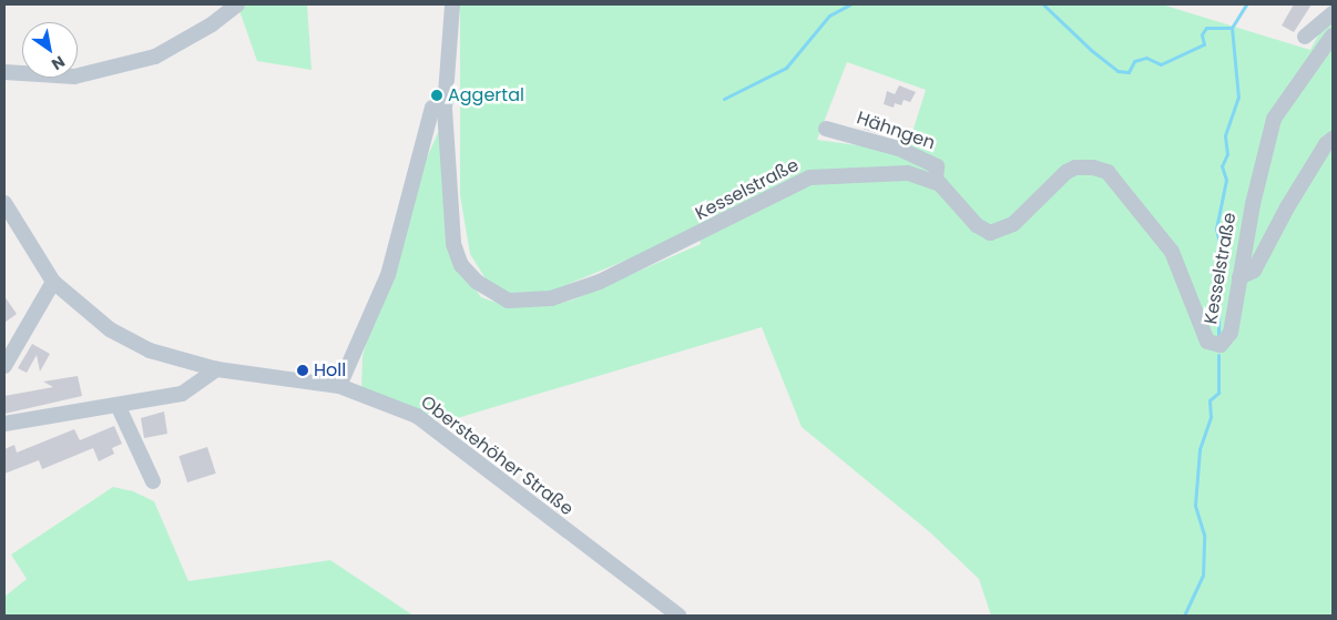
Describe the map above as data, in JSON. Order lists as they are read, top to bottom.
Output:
{
  "streets": {
    "street": ["Hähngen", "Kesselstraße", "Oberstehöher Straße"]
  },
  "crossings": [
    ["Hähngen", "Kesselstraße"]
  ],
  "places": ["Aggertal", "Holl"],
  "north": "bottom right"
}
